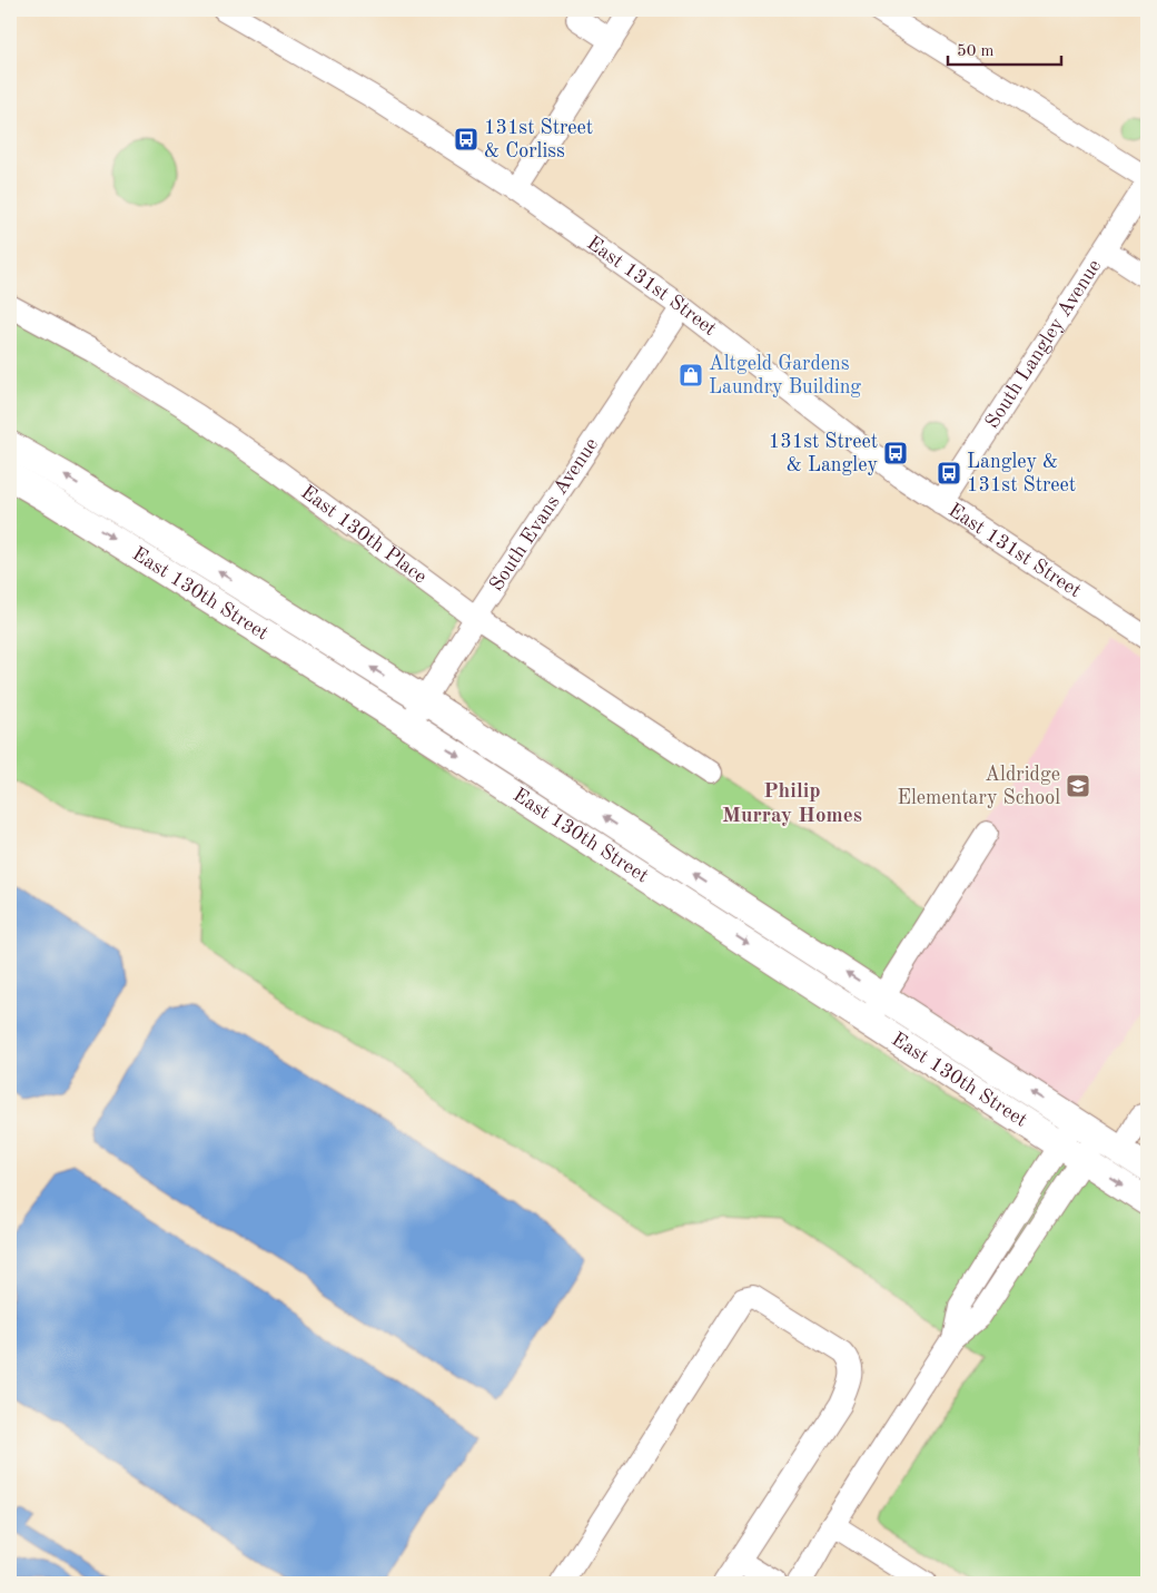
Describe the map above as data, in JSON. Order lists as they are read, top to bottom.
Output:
{
  "streets": {
    "main road": ["East 130th Street"],
    "street": [
      "East 131st Street",
      "South Langley Avenue",
      "South Evans Avenue",
      "East 130th Place"
    ]
  },
  "crossings": [
    ["East 131st Street", "South Langley Avenue"],
    ["East 131st Street", "South Evans Avenue"],
    ["South Evans Avenue", "East 130th Place"],
    ["South Evans Avenue", "East 130th Street"]
  ],
  "districts": ["Philip Murray Homes"],
  "places": {
    "bus stop": ["131st Street & Corliss", "131st Street & Langley", "Langley & 131st Street"],
    "shop": ["Altgeld Gardens Laundry Building"],
    "school or university": ["Aldridge Elementary School"]
  },
  "scale_bar": "50 m"
}
